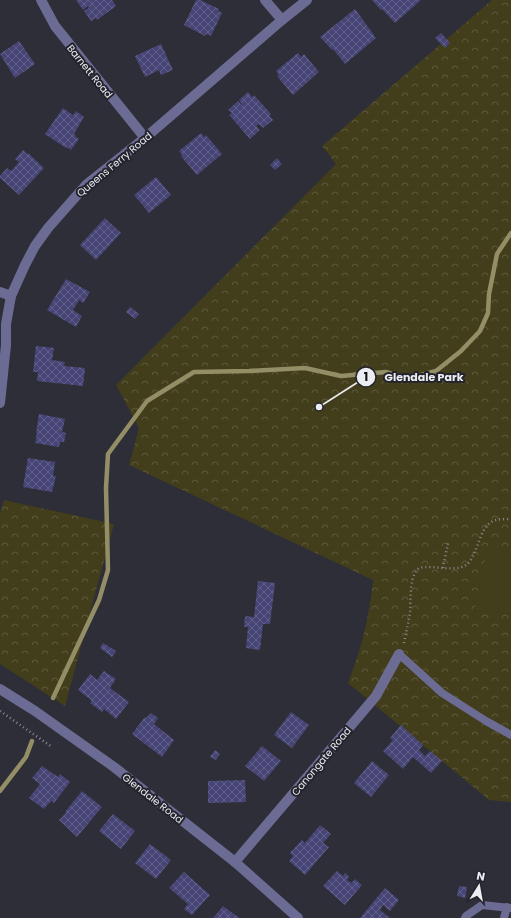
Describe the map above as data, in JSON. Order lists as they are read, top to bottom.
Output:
{
  "streets": {
    "street": [
      "Barnett Road",
      "Queens Ferry Road",
      "Canongate Road",
      "Glendale Road"
    ]
  },
  "crossings": [
    ["Barnett Road", "Queens Ferry Road"],
    ["Canongate Road", "Glendale Road"]
  ],
  "places": ["Glendale Park"],
  "north": "top"
}
